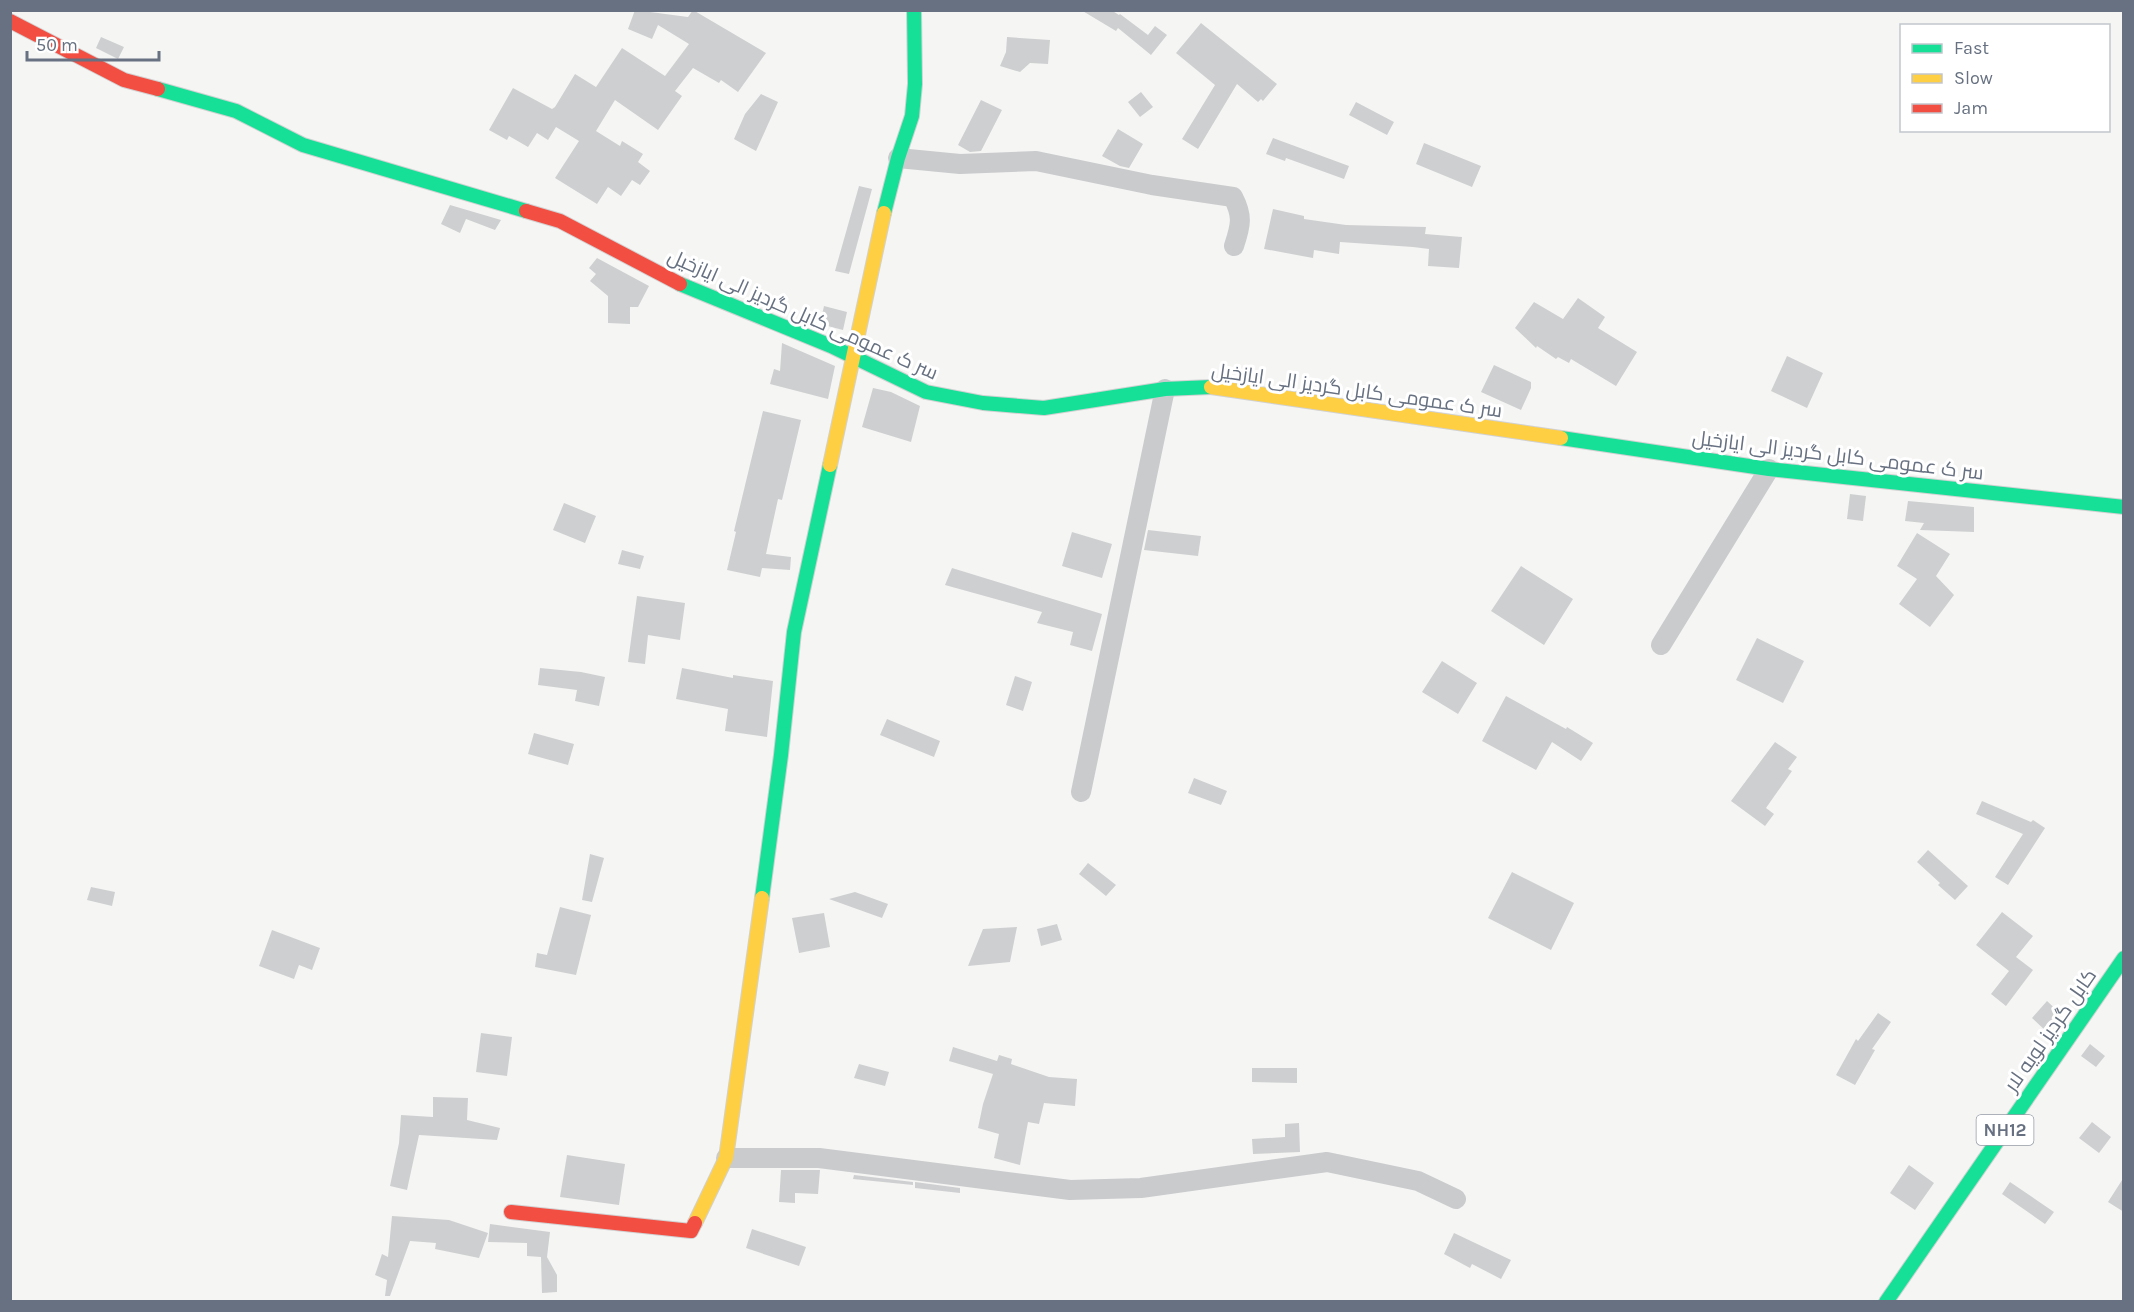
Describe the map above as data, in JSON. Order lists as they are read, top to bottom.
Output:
{
  "streets": {
    "main road": ["سر ک عمومی کابل گردیز الی ایازخیل", "کابل گردیز لویه لار", "NH12"]
  },
  "legend": ["Fast", "Slow", "Jam"],
  "scale_bar": "50 m"
}
